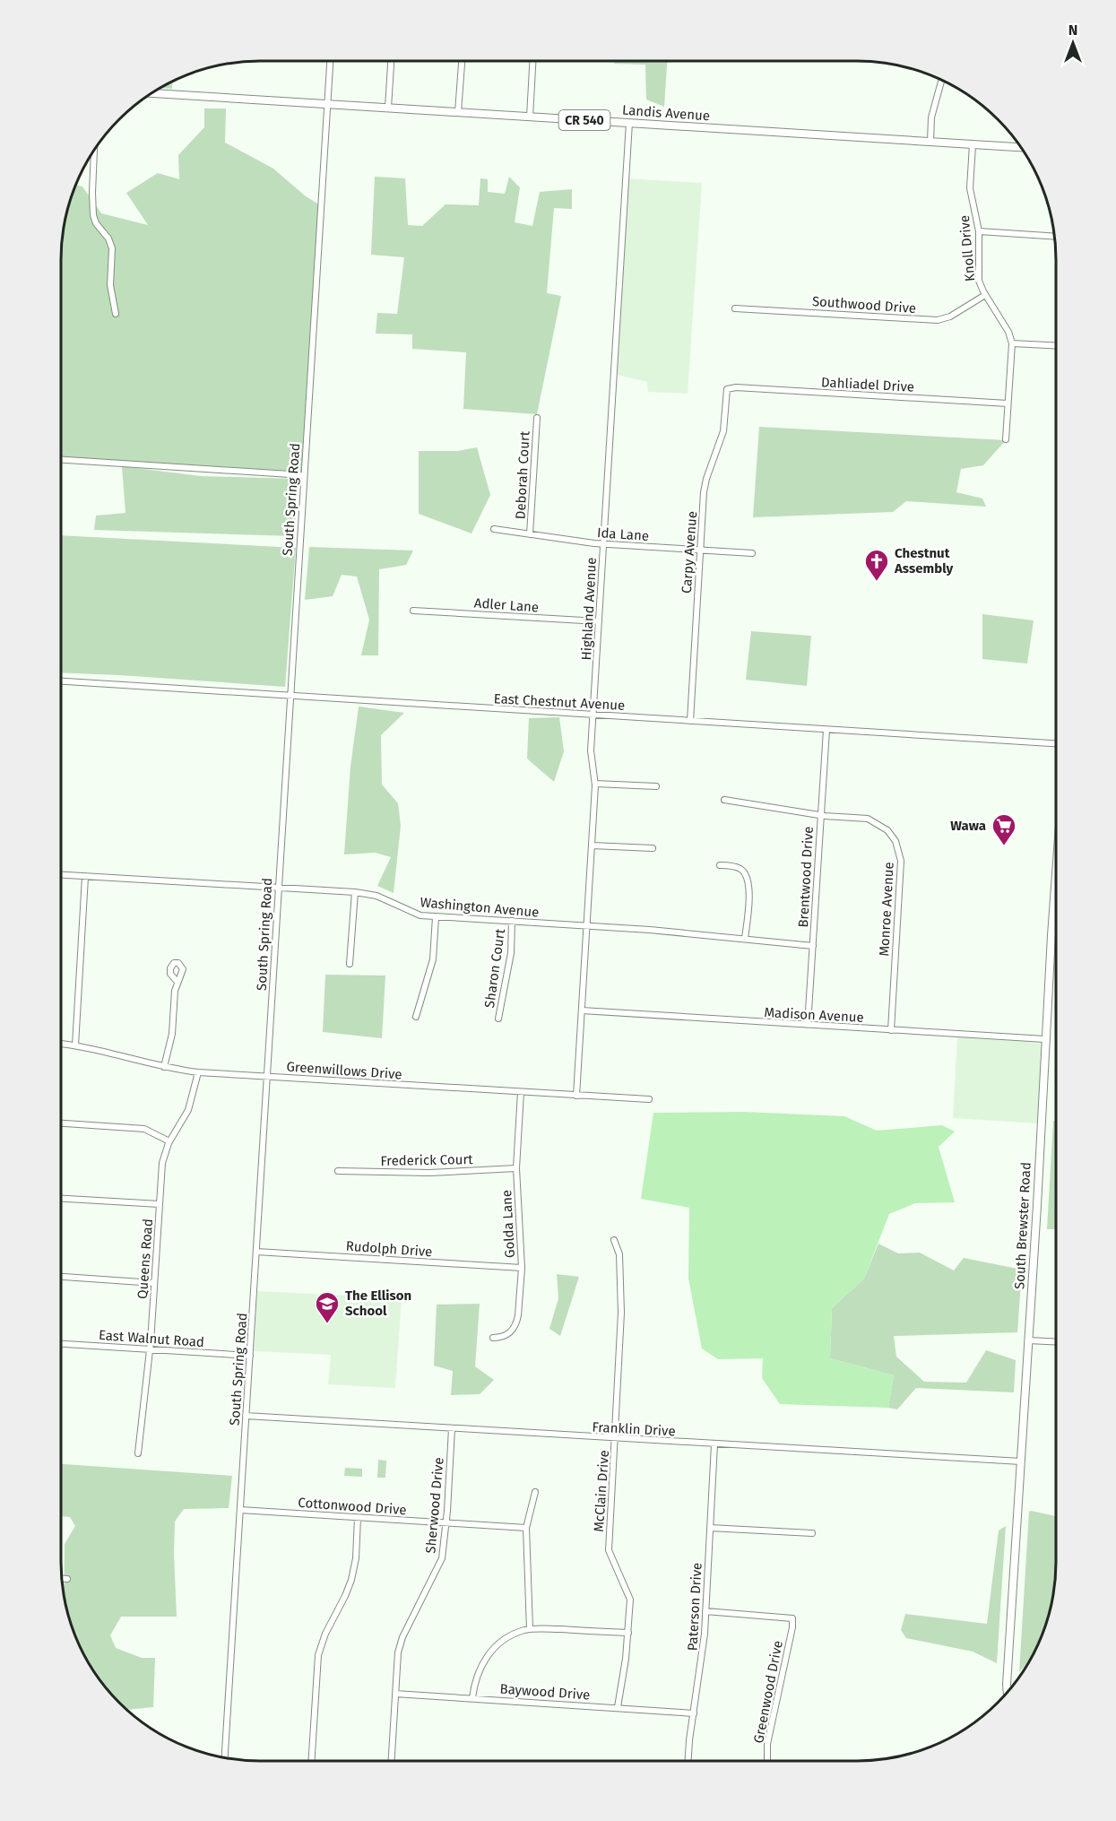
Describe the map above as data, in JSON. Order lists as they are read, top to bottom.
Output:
{
  "streets": {
    "main road": ["Landis Avenue", "CR 540", "South Brewster Road"],
    "street": [
      "Knoll Drive",
      "Southwood Drive",
      "Dahliadel Drive",
      "Deborah Court",
      "South Spring Road",
      "Ida Lane",
      "Carpy Avenue",
      "Adler Lane",
      "Highland Avenue",
      "East Chestnut Avenue",
      "Brentwood Drive",
      "Washington Avenue",
      "Monroe Avenue",
      "Sharon Court",
      "Madison Avenue",
      "Greenwillows Drive",
      "Frederick Court",
      "Golda Lane",
      "Rudolph Drive",
      "Queens Road",
      "East Walnut Road",
      "Franklin Drive",
      "McClain Drive",
      "Sherwood Drive",
      "Cottonwood Drive",
      "Paterson Drive",
      "Baywood Drive",
      "Greenwood Drive"
    ]
  },
  "crossings": [
    ["Landis Avenue", "Knoll Drive"],
    ["Landis Avenue", "South Spring Road"],
    ["Landis Avenue", "Highland Avenue"],
    ["Knoll Drive", "Southwood Drive"],
    ["Knoll Drive", "Dahliadel Drive"],
    ["Dahliadel Drive", "Carpy Avenue"],
    ["Deborah Court", "Ida Lane"],
    ["South Spring Road", "East Chestnut Avenue"],
    ["South Spring Road", "Washington Avenue"],
    ["South Spring Road", "Greenwillows Drive"],
    ["South Spring Road", "Rudolph Drive"],
    ["South Spring Road", "East Walnut Road"],
    ["South Spring Road", "Franklin Drive"],
    ["South Spring Road", "Cottonwood Drive"],
    ["Ida Lane", "Carpy Avenue"],
    ["Ida Lane", "Highland Avenue"],
    ["Carpy Avenue", "East Chestnut Avenue"],
    ["Adler Lane", "Highland Avenue"],
    ["Highland Avenue", "East Chestnut Avenue"],
    ["Highland Avenue", "Washington Avenue"],
    ["Highland Avenue", "Madison Avenue"],
    ["Highland Avenue", "Greenwillows Drive"],
    ["East Chestnut Avenue", "Brentwood Drive"],
    ["Brentwood Drive", "Washington Avenue"],
    ["Brentwood Drive", "Monroe Avenue"],
    ["Brentwood Drive", "Madison Avenue"],
    ["Washington Avenue", "Sharon Court"],
    ["Monroe Avenue", "Madison Avenue"],
    ["Madison Avenue", "South Brewster Road"],
    ["Greenwillows Drive", "Golda Lane"],
    ["Greenwillows Drive", "Queens Road"],
    ["Frederick Court", "Golda Lane"],
    ["Golda Lane", "Rudolph Drive"],
    ["South Brewster Road", "Franklin Drive"],
    ["Queens Road", "East Walnut Road"],
    ["Franklin Drive", "McClain Drive"],
    ["Franklin Drive", "Sherwood Drive"],
    ["Franklin Drive", "Paterson Drive"],
    ["McClain Drive", "Baywood Drive"],
    ["Sherwood Drive", "Cottonwood Drive"],
    ["Sherwood Drive", "Baywood Drive"],
    ["Paterson Drive", "Baywood Drive"],
    ["Paterson Drive", "Greenwood Drive"]
  ],
  "places": {
    "church": ["Chestnut Assembly"],
    "supermarket": ["Wawa"],
    "school or university": ["The Ellison School"]
  },
  "north": "top"
}
